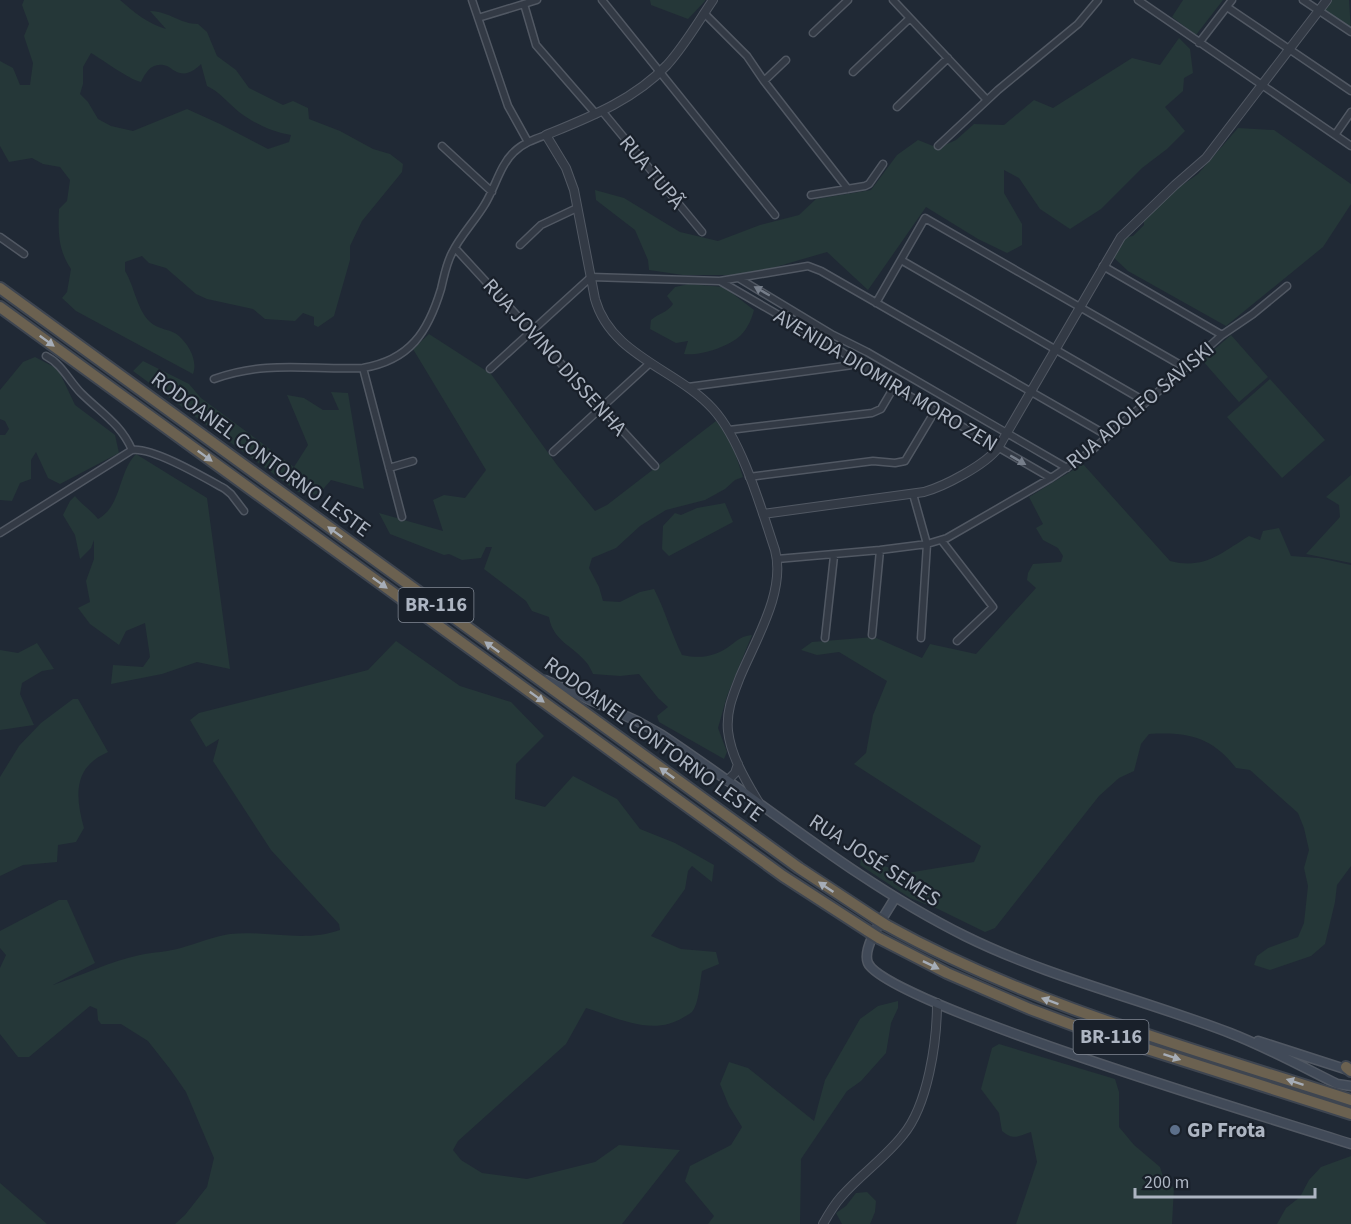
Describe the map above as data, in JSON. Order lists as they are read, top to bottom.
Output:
{
  "streets": {
    "highway": ["RODOANEL CONTORNO LESTE", "BR-116"],
    "main road": ["RUA JOSÉ SEMES"],
    "street": [
      "RUA TUPÃ",
      "RUA JOVINO DISSENHA",
      "AVENIDA DIOMIRA MORO ZEN",
      "RUA ADOLFO SAVISKI"
    ]
  },
  "crossings": [
    ["AVENIDA DIOMIRA MORO ZEN", "RUA ADOLFO SAVISKI"],
    ["RODOANEL CONTORNO LESTE", "RUA JOSÉ SEMES"]
  ],
  "places": ["GP Frota"],
  "scale_bar": "200 m"
}
